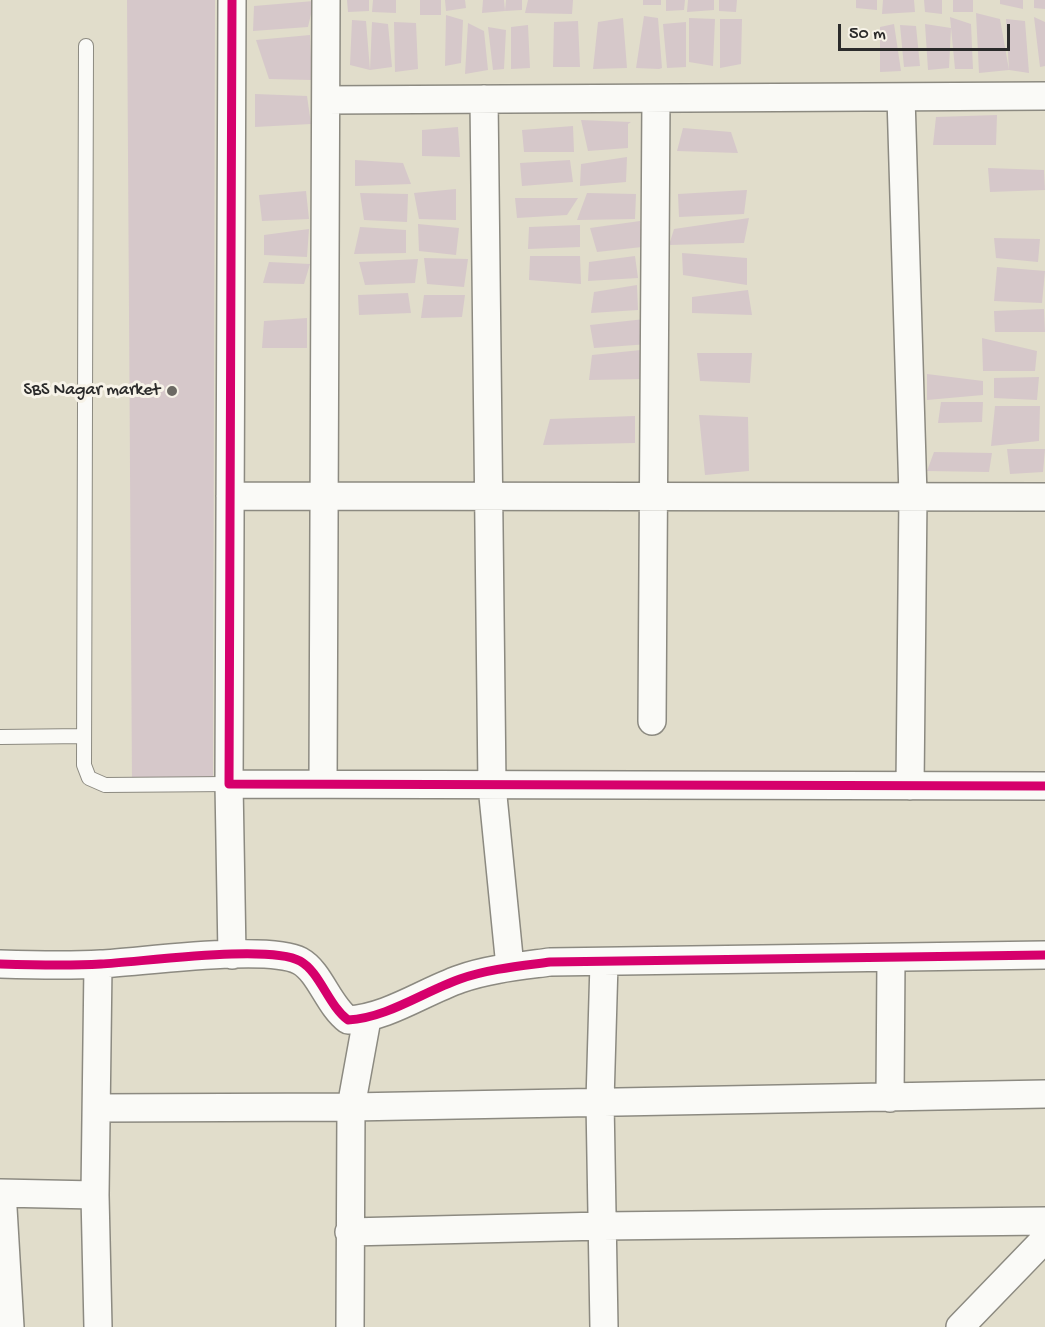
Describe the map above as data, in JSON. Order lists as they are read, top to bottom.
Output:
{
  "places": ["SBS Nagar market"],
  "scale_bar": "50 m"
}
